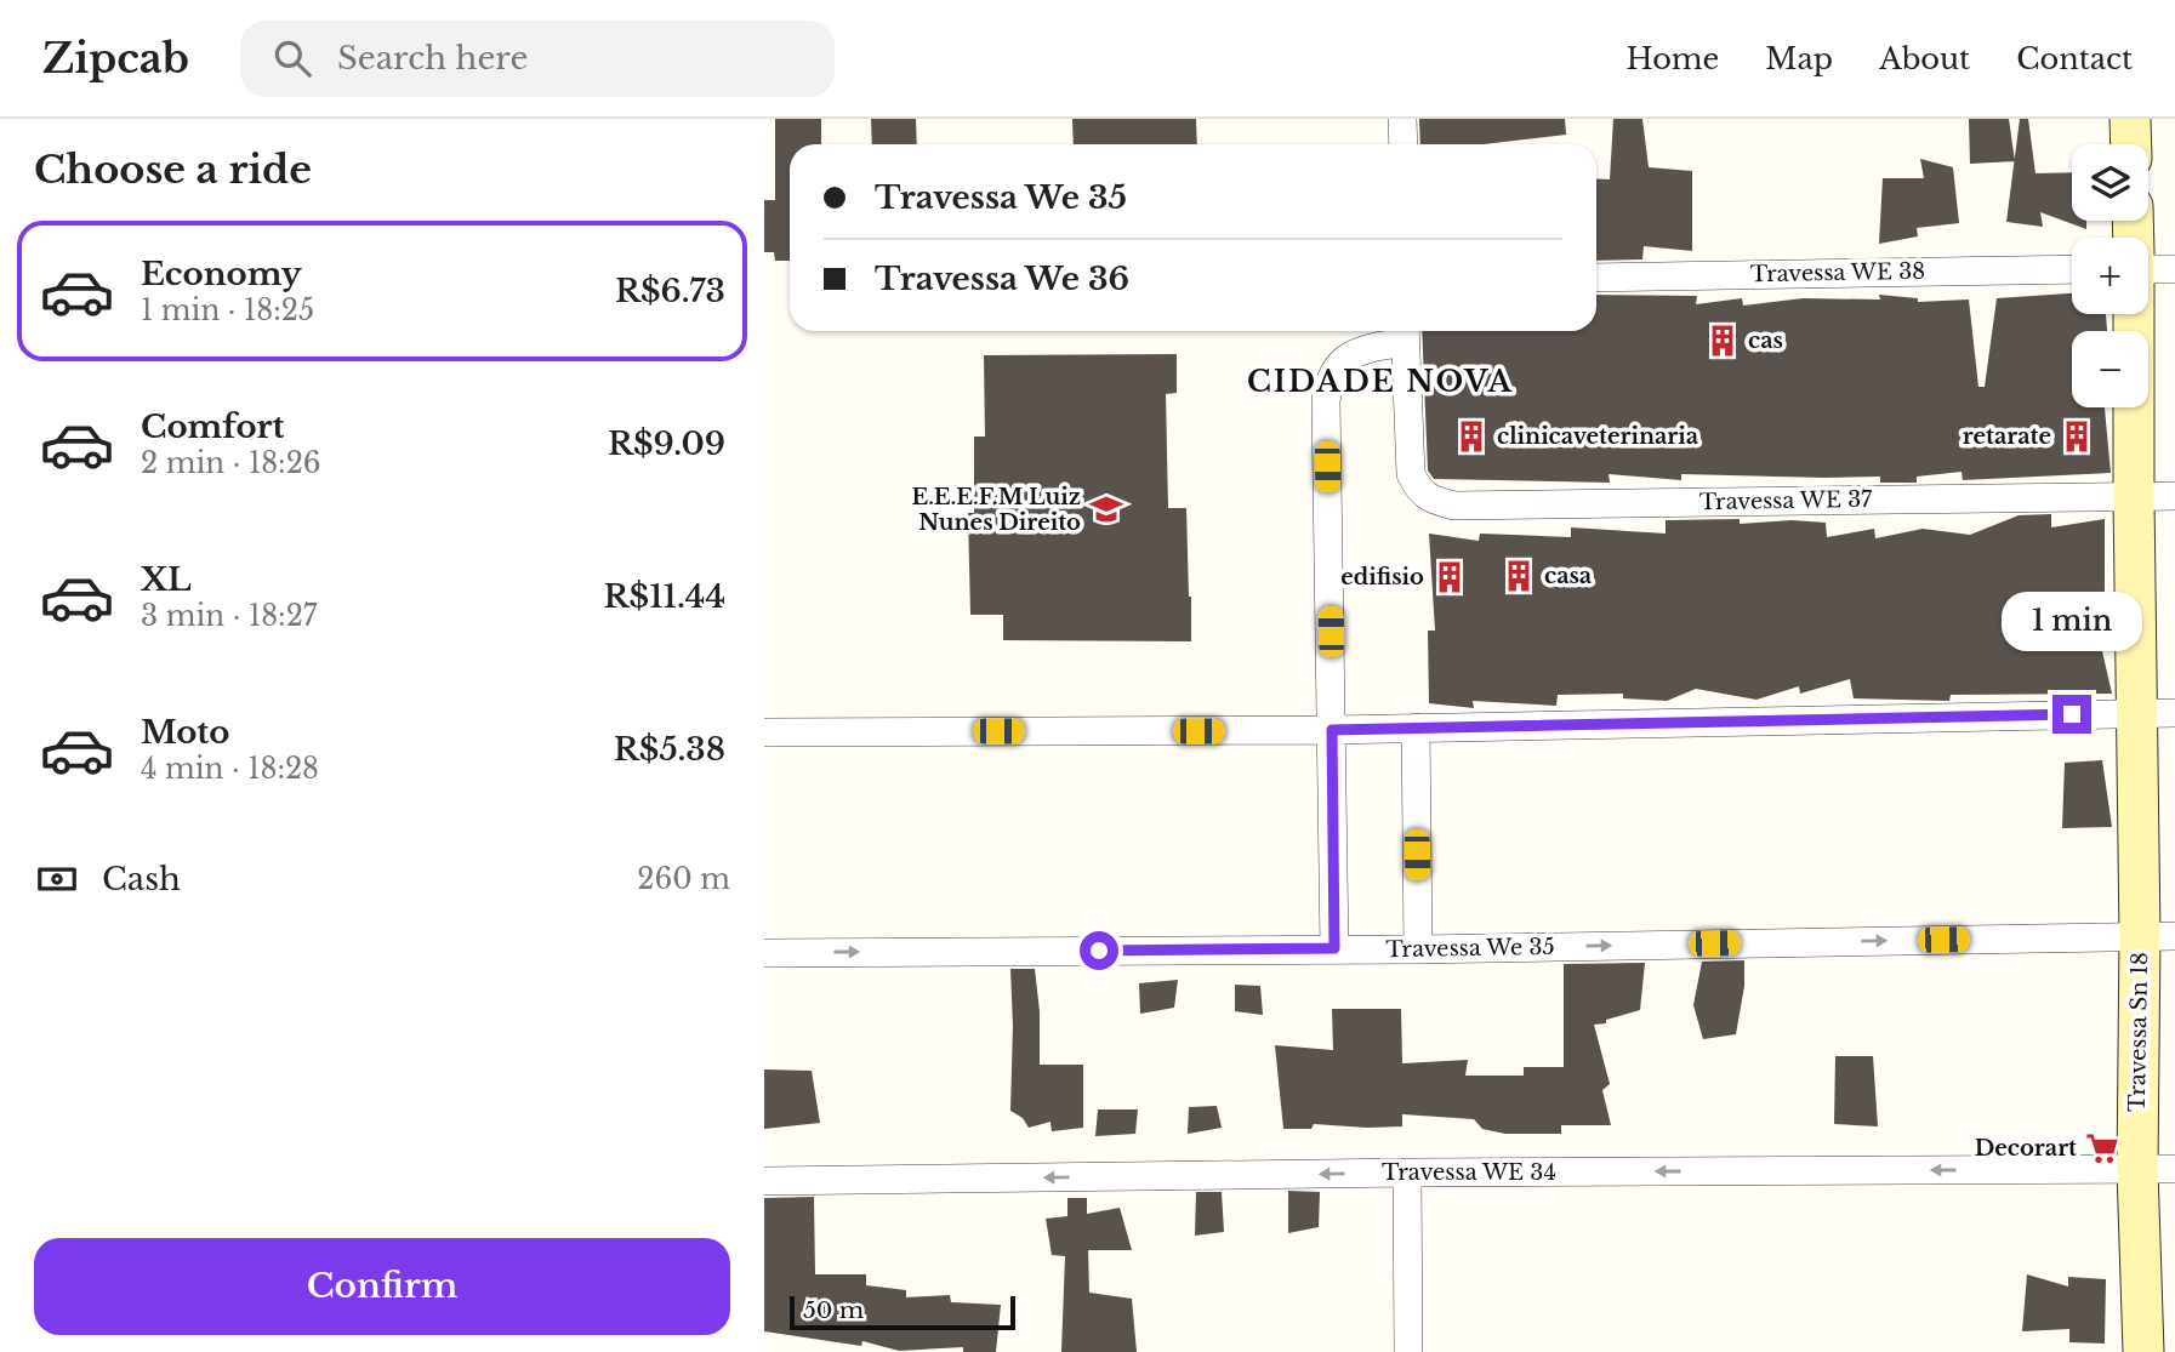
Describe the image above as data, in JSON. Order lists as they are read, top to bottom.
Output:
{
  "streets": {
    "street": [
      "Travessa WE 38",
      "Travessa WE 37",
      "Travessa We 35",
      "Travessa Sn 18",
      "Travessa WE 34"
    ]
  },
  "crossings": [
    ["Travessa WE 37", "Travessa Sn 18"],
    ["Travessa We 35", "Travessa Sn 18"],
    ["Travessa Sn 18", "Travessa WE 34"]
  ],
  "one_way": ["Travessa WE 34"],
  "districts": ["CIDADE NOVA"],
  "places": {
    "building": [
      "cas",
      "clinicaveterinaria",
      "retarate",
      "casa",
      "edifisio"
    ],
    "school or university": ["E.E.E.F.M Luiz Nunes Direito"],
    "supermarket": ["Decorart"]
  },
  "scale_bar": "50 m",
  "page": {
    "header": "Zipcab",
    "search": "Search here",
    "nav": [
      "Home",
      "Map",
      "About",
      "Contact"
    ],
    "heading": "Choose a ride",
    "map_buttons": ["+", "−"],
    "banner": ["Travessa We 35", "Travessa We 36"],
    "list": [
      {
        "name": "Economy",
        "note": "1 min · 18:25",
        "value": "R$6.73"
      },
      {
        "name": "Comfort",
        "note": "2 min · 18:26",
        "value": "R$9.09"
      },
      {
        "name": "XL",
        "note": "3 min · 18:27",
        "value": "R$11.44"
      },
      {
        "name": "Moto",
        "note": "4 min · 18:28",
        "value": "R$5.38"
      }
    ],
    "bubble": "1 min",
    "pay": ["Cash", "260 m"],
    "buttons": "Confirm",
    "scale": "50 m"
  }
}
